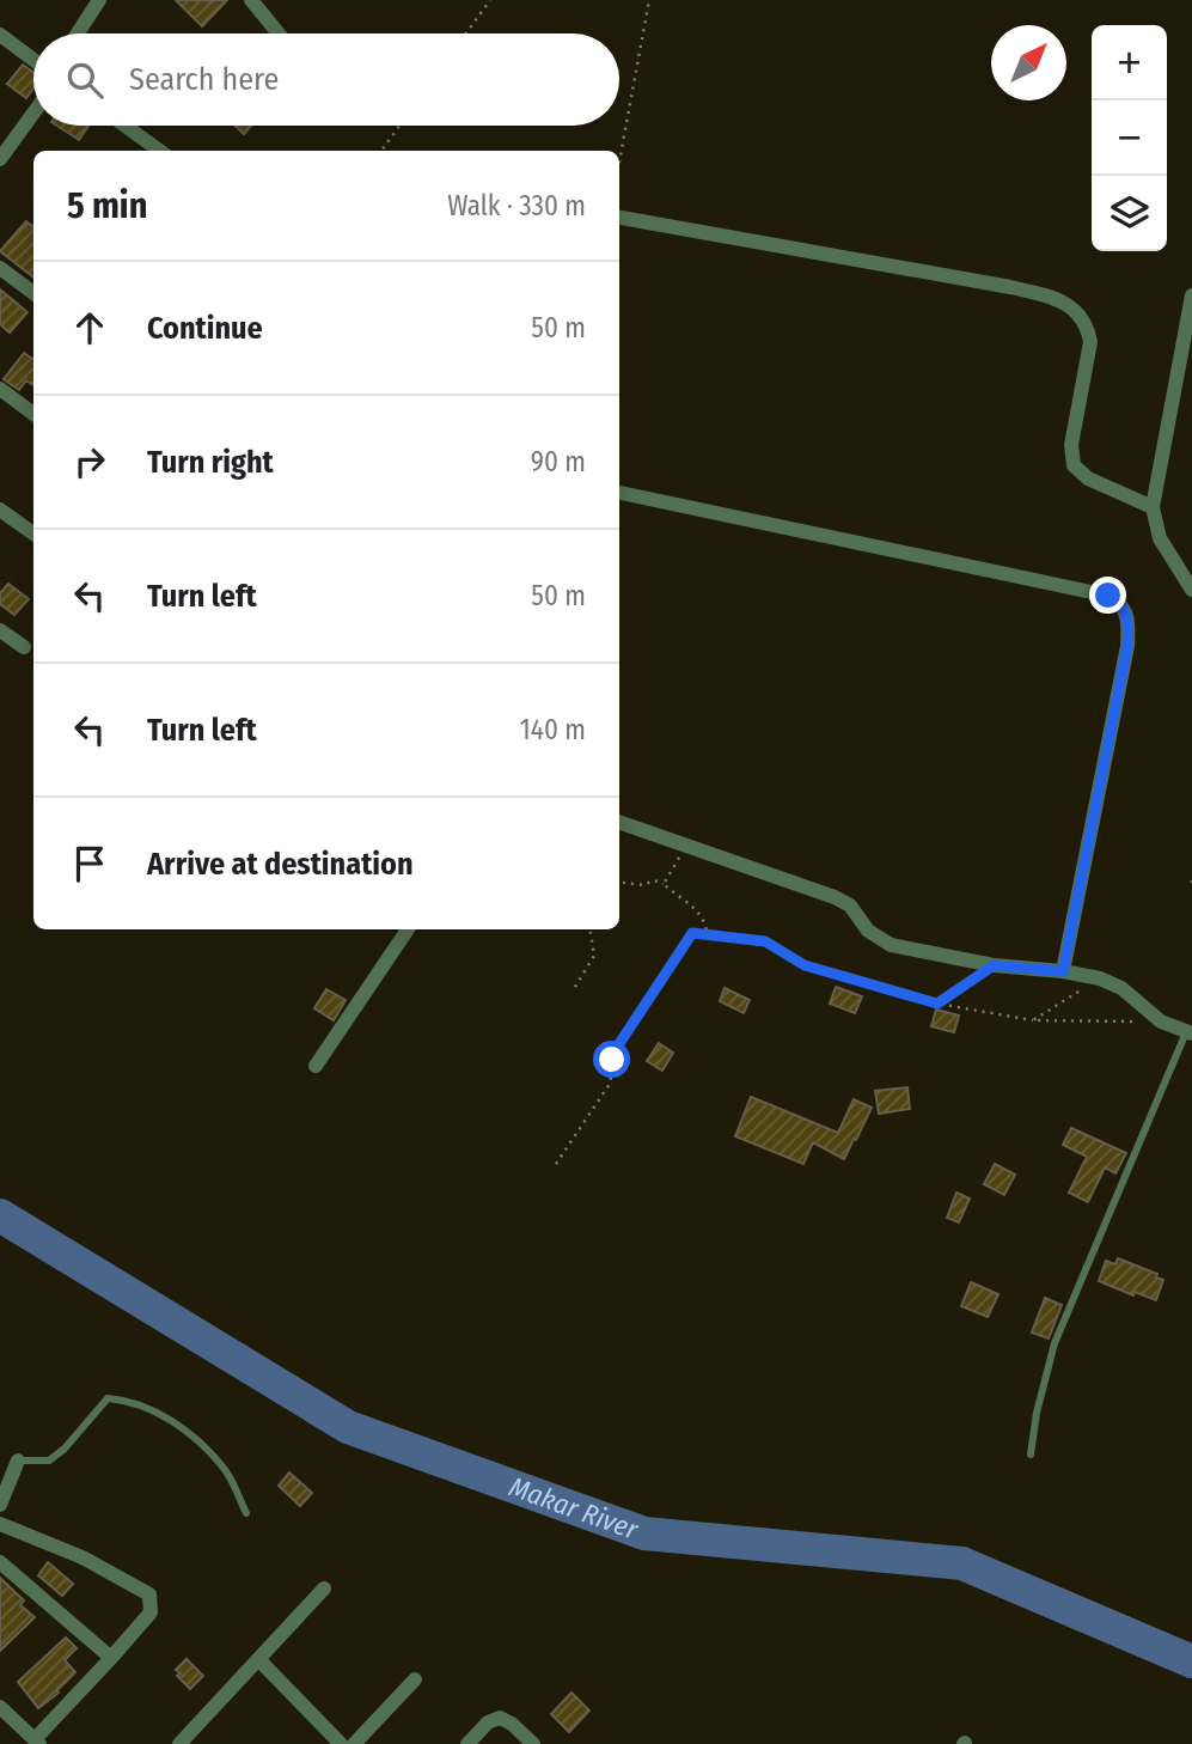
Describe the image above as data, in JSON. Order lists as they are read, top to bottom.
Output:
{
  "water": ["Makar River"],
  "north": "top right",
  "page": {
    "map_buttons": ["+", "−"],
    "search": "Search here",
    "heading": ["5 min", "Walk · 330 m"],
    "list": [
      ["Continue", "50 m"],
      ["Turn right", "90 m"],
      ["Turn left", "50 m"],
      ["Turn left", "140 m"],
      "Arrive at destination"
    ]
  }
}
